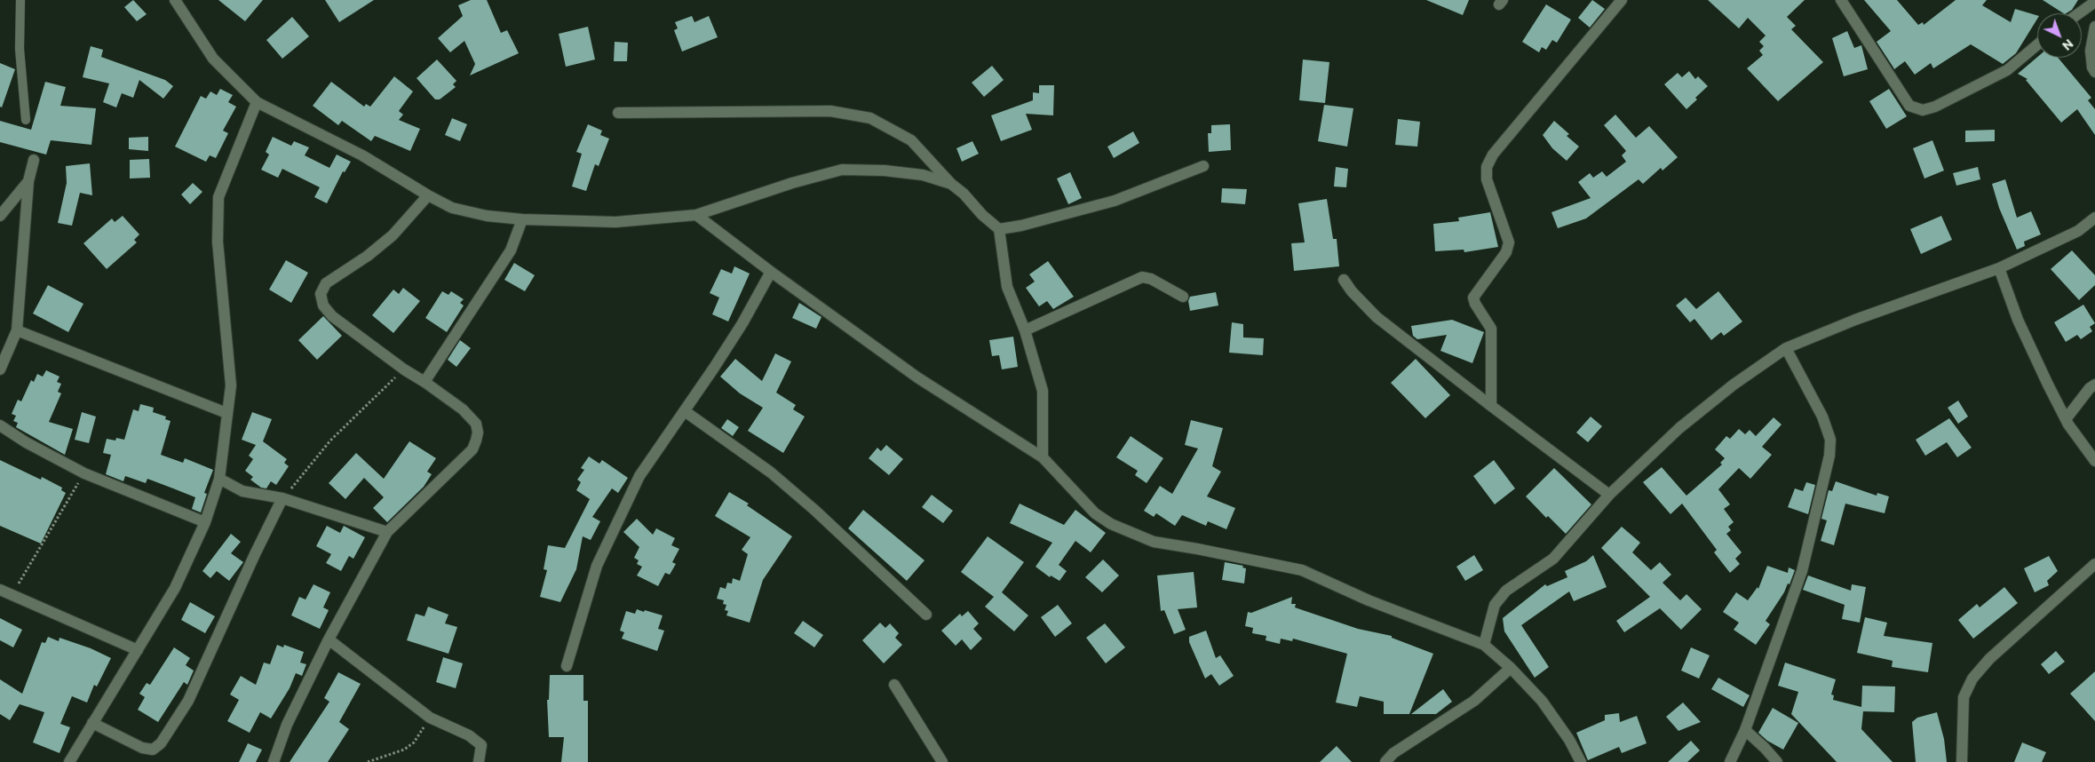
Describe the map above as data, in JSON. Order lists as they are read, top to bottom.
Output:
{
  "north": "bottom right"
}
